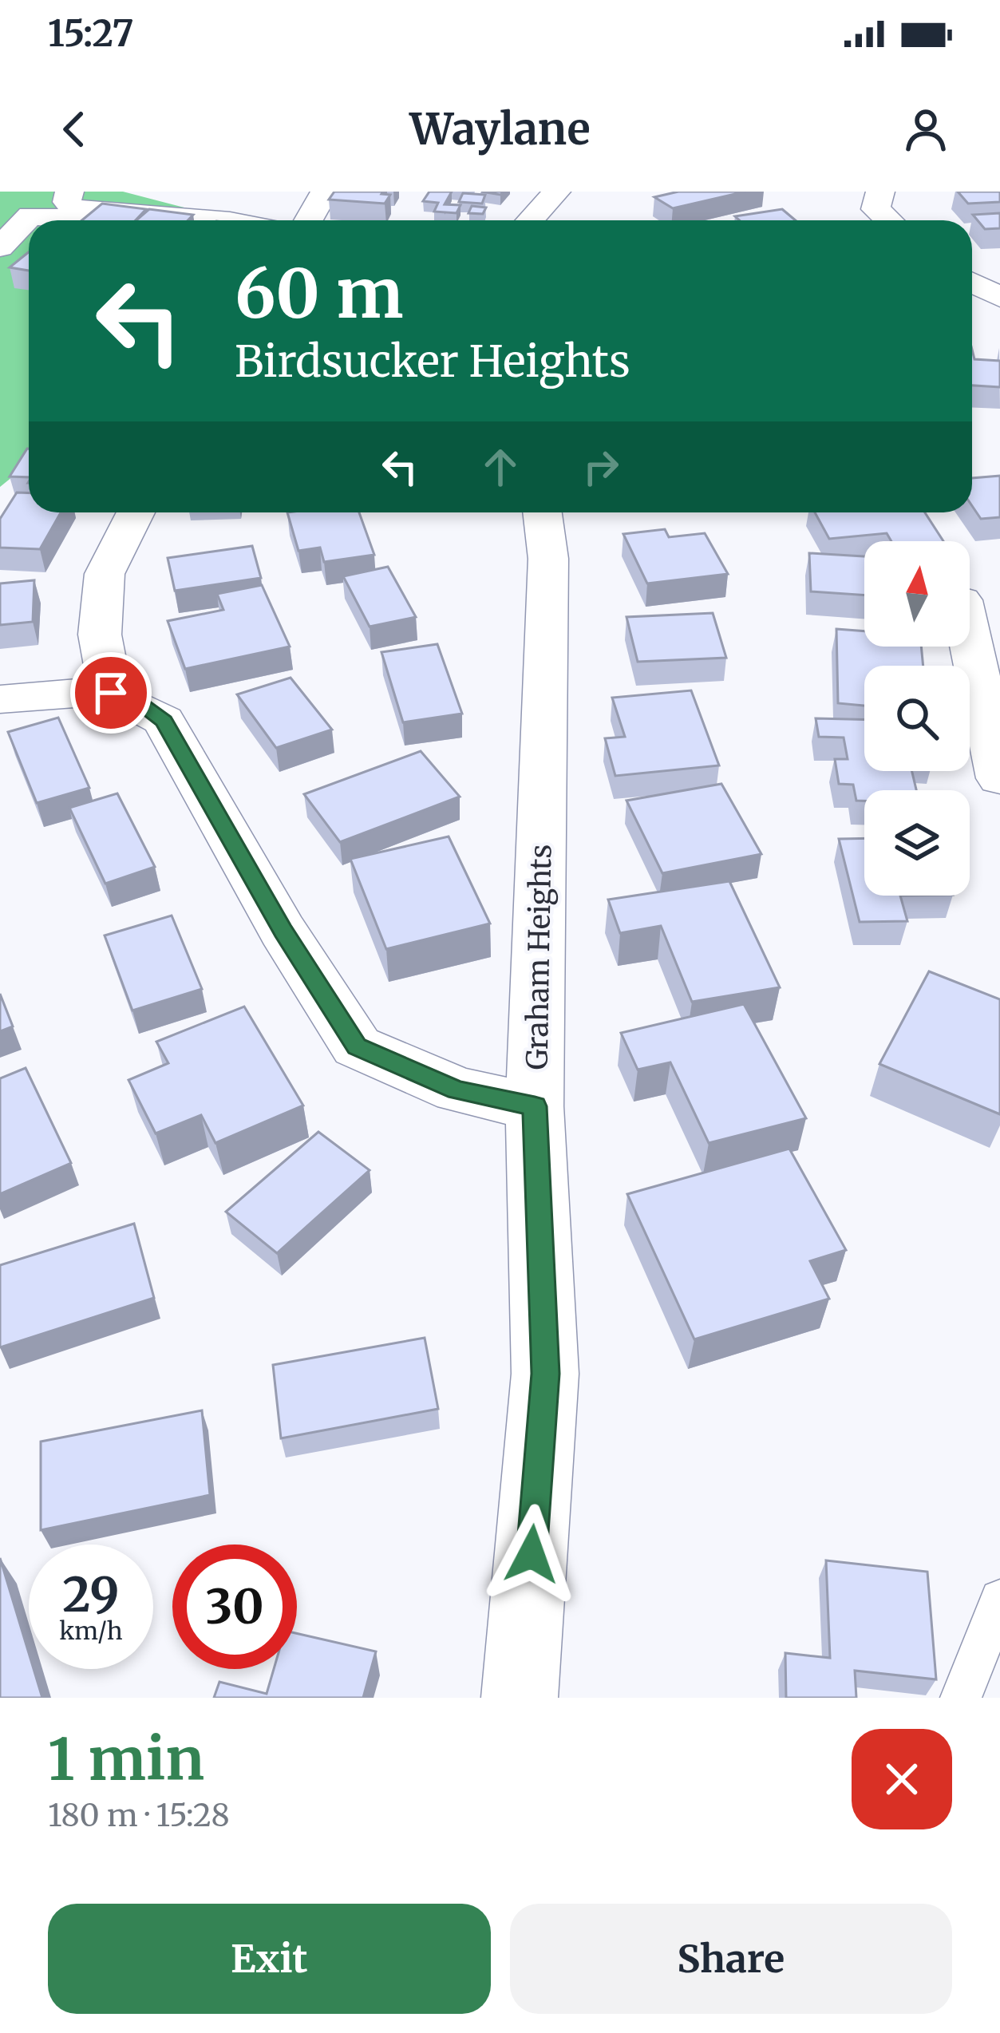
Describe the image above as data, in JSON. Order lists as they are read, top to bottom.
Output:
{
  "streets": {
    "street": ["Graham Heights"]
  },
  "north": "top",
  "page": {
    "status": "15:27",
    "header": "Waylane",
    "turn": ["60 m", "Birdsucker Heights"],
    "speed": "29 km/h",
    "limit": "30",
    "heading": ["1 min", "180 m · 15:28"],
    "buttons": ["Exit", "Share"]
  }
}
